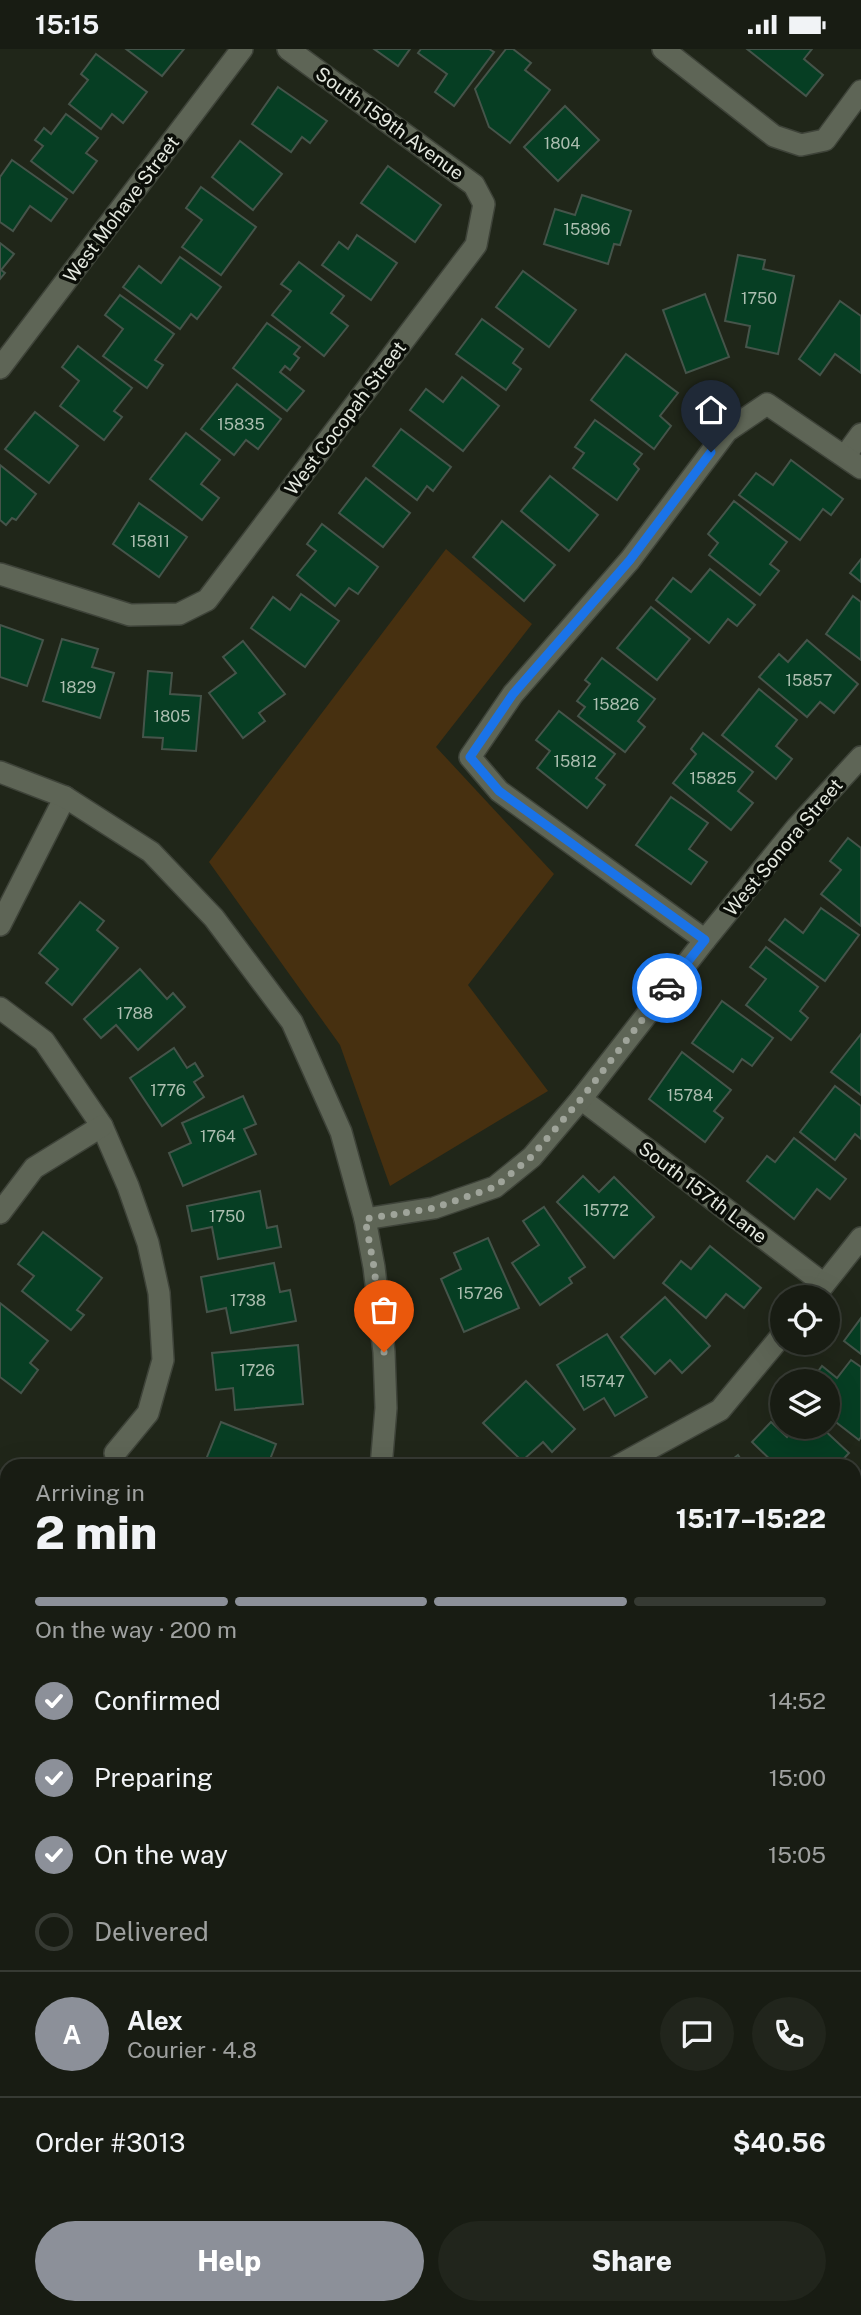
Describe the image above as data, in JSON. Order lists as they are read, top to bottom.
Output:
{
  "streets": {
    "street": [
      "South 159th Avenue",
      "West Mohave Street",
      "West Cocopah Street",
      "West Sonora Street",
      "South 157th Lane"
    ]
  },
  "crossings": [
    ["South 159th Avenue", "West Cocopah Street"],
    ["West Sonora Street", "South 157th Lane"]
  ],
  "house_numbers": [
    "1804",
    "15896",
    "1750",
    "15835",
    "15811",
    "15857",
    "1829",
    "15826",
    "1805",
    "15812",
    "15825",
    "1788",
    "1776",
    "15784",
    "1764",
    "15772",
    "1750",
    "15726",
    "1738",
    "1726",
    "15747"
  ],
  "page": {
    "status": "15:15",
    "heading": ["2 min", "Arriving in", "15:17–15:22"],
    "panel": [
      "Alex",
      "Courier · 4.8",
      "Order #3013",
      "$40.56"
    ],
    "bar": "On the way · 200 m",
    "list": [
      ["Confirmed", "14:52"],
      ["Preparing", "15:00"],
      ["On the way", "15:05"],
      "Delivered"
    ],
    "round": "A",
    "buttons": ["Help", "Share"]
  }
}
